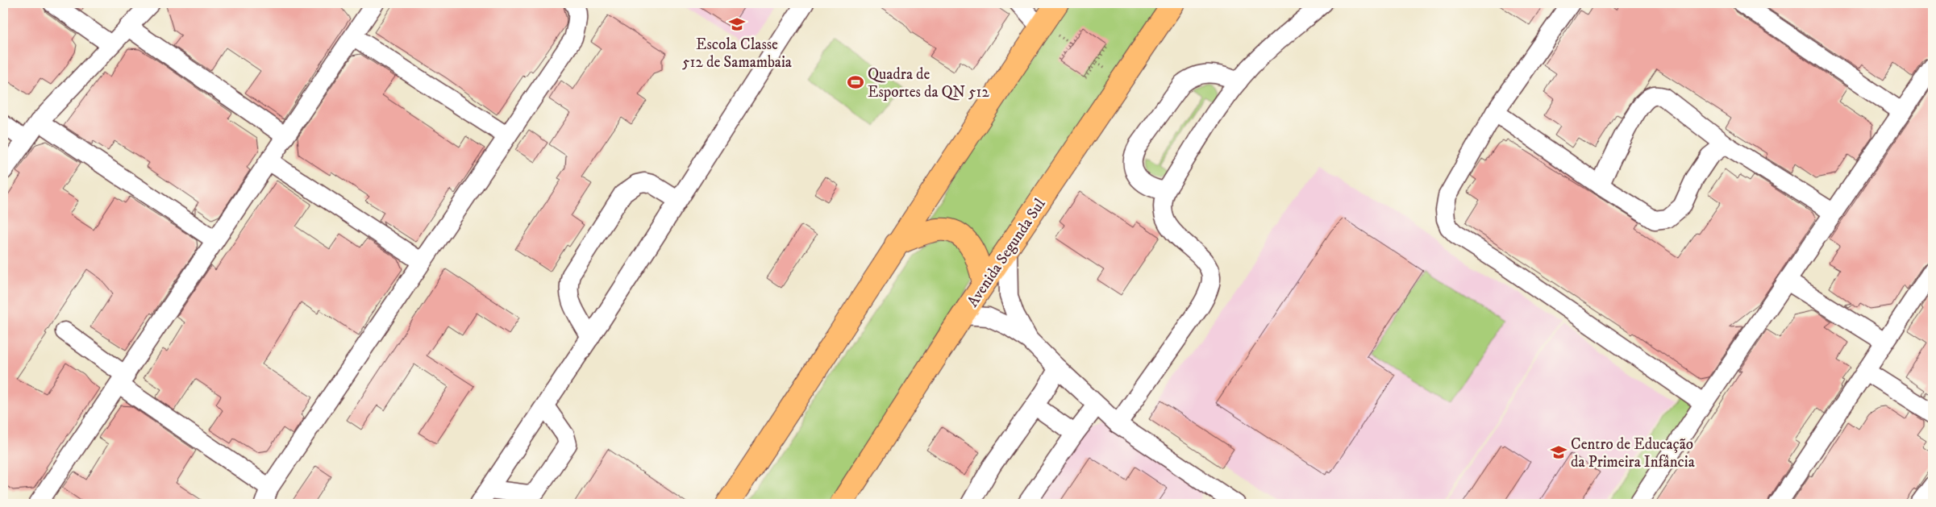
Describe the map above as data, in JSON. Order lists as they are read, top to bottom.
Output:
{
  "streets": {
    "main road": ["Avenida Segunda Sul"]
  },
  "places": {
    "school or university": ["Escola Classe 512 de Samambaia", "Centro de Educação da Primeira Infância"],
    "sports": ["Quadra de Esportes da QN 512"]
  }
}
